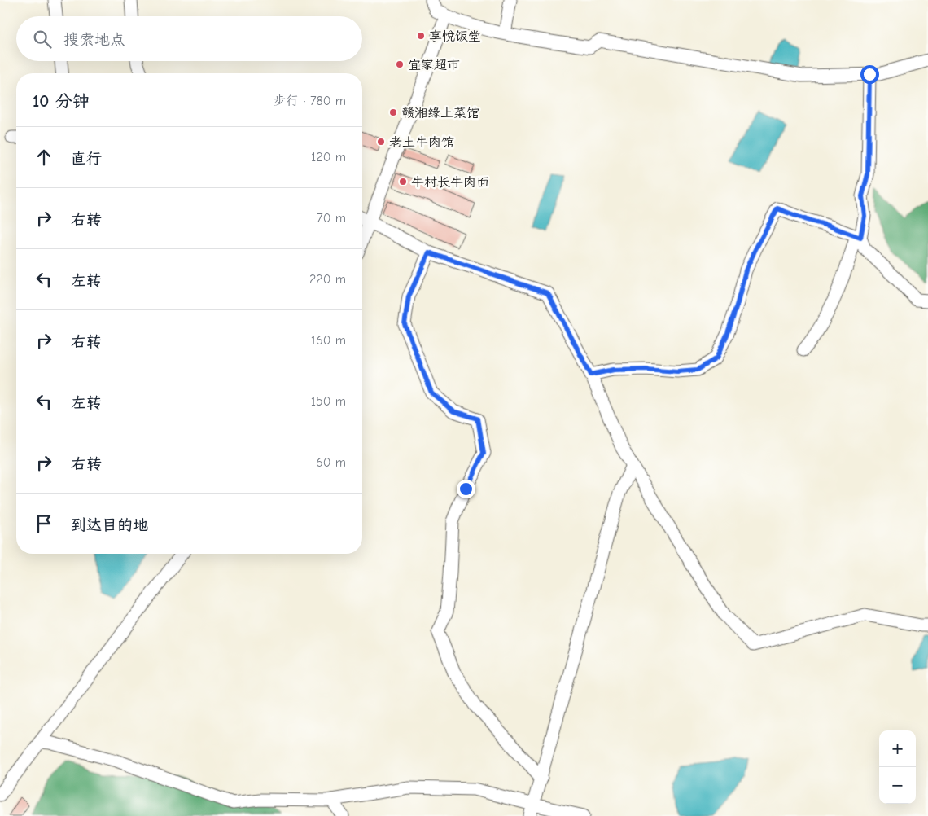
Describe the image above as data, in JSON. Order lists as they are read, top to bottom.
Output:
{
  "places": [
    "享悦饭堂",
    "宜家超市",
    "赣湘缘土菜馆",
    "老土牛肉馆",
    "牛村长牛肉面"
  ],
  "page": {
    "search": "搜索地点",
    "heading": ["10 分钟", "步行 · 780 m"],
    "list": [
      ["直行", "120 m"],
      ["右转", "70 m"],
      ["左转", "220 m"],
      ["右转", "160 m"],
      ["左转", "150 m"],
      ["右转", "60 m"],
      "到达目的地"
    ],
    "map_buttons": ["+", "−"]
  }
}
